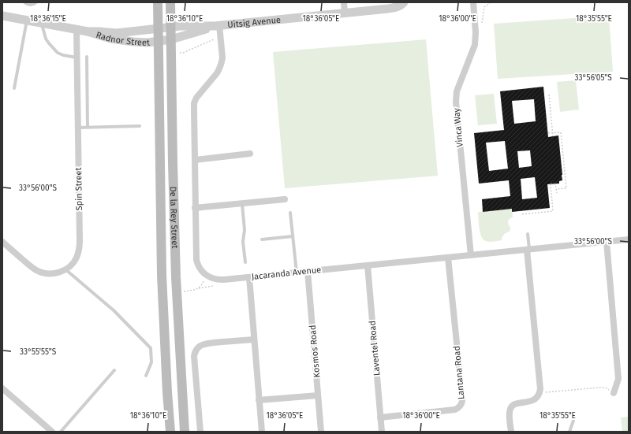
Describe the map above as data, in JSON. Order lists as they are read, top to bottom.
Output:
{
  "streets": {
    "main road": ["De la Rey Street"],
    "street": [
      "Uitsig Avenue",
      "Radnor Street",
      "Vinca Way",
      "Spin Street",
      "Jacaranda Avenue",
      "Laventel Road",
      "Kosmos Road",
      "Lantana Road"
    ]
  },
  "crossings": [
    ["Uitsig Avenue", "Radnor Street"],
    ["Uitsig Avenue", "De la Rey Street"],
    ["Uitsig Avenue", "Jacaranda Avenue"],
    ["Radnor Street", "Spin Street"],
    ["Radnor Street", "De la Rey Street"],
    ["Vinca Way", "Jacaranda Avenue"],
    ["Jacaranda Avenue", "Laventel Road"],
    ["Jacaranda Avenue", "Kosmos Road"],
    ["Jacaranda Avenue", "Lantana Road"],
    ["Laventel Road", "Lantana Road"]
  ],
  "coordinates": [
    "18°36'15\"E",
    "18°36'10\"E",
    "18°36'05\"E",
    "18°36'00\"E",
    "18°35'55\"E",
    "33°56'05\"S",
    "33°56'00\"S",
    "33°55'55\"S"
  ]
}
